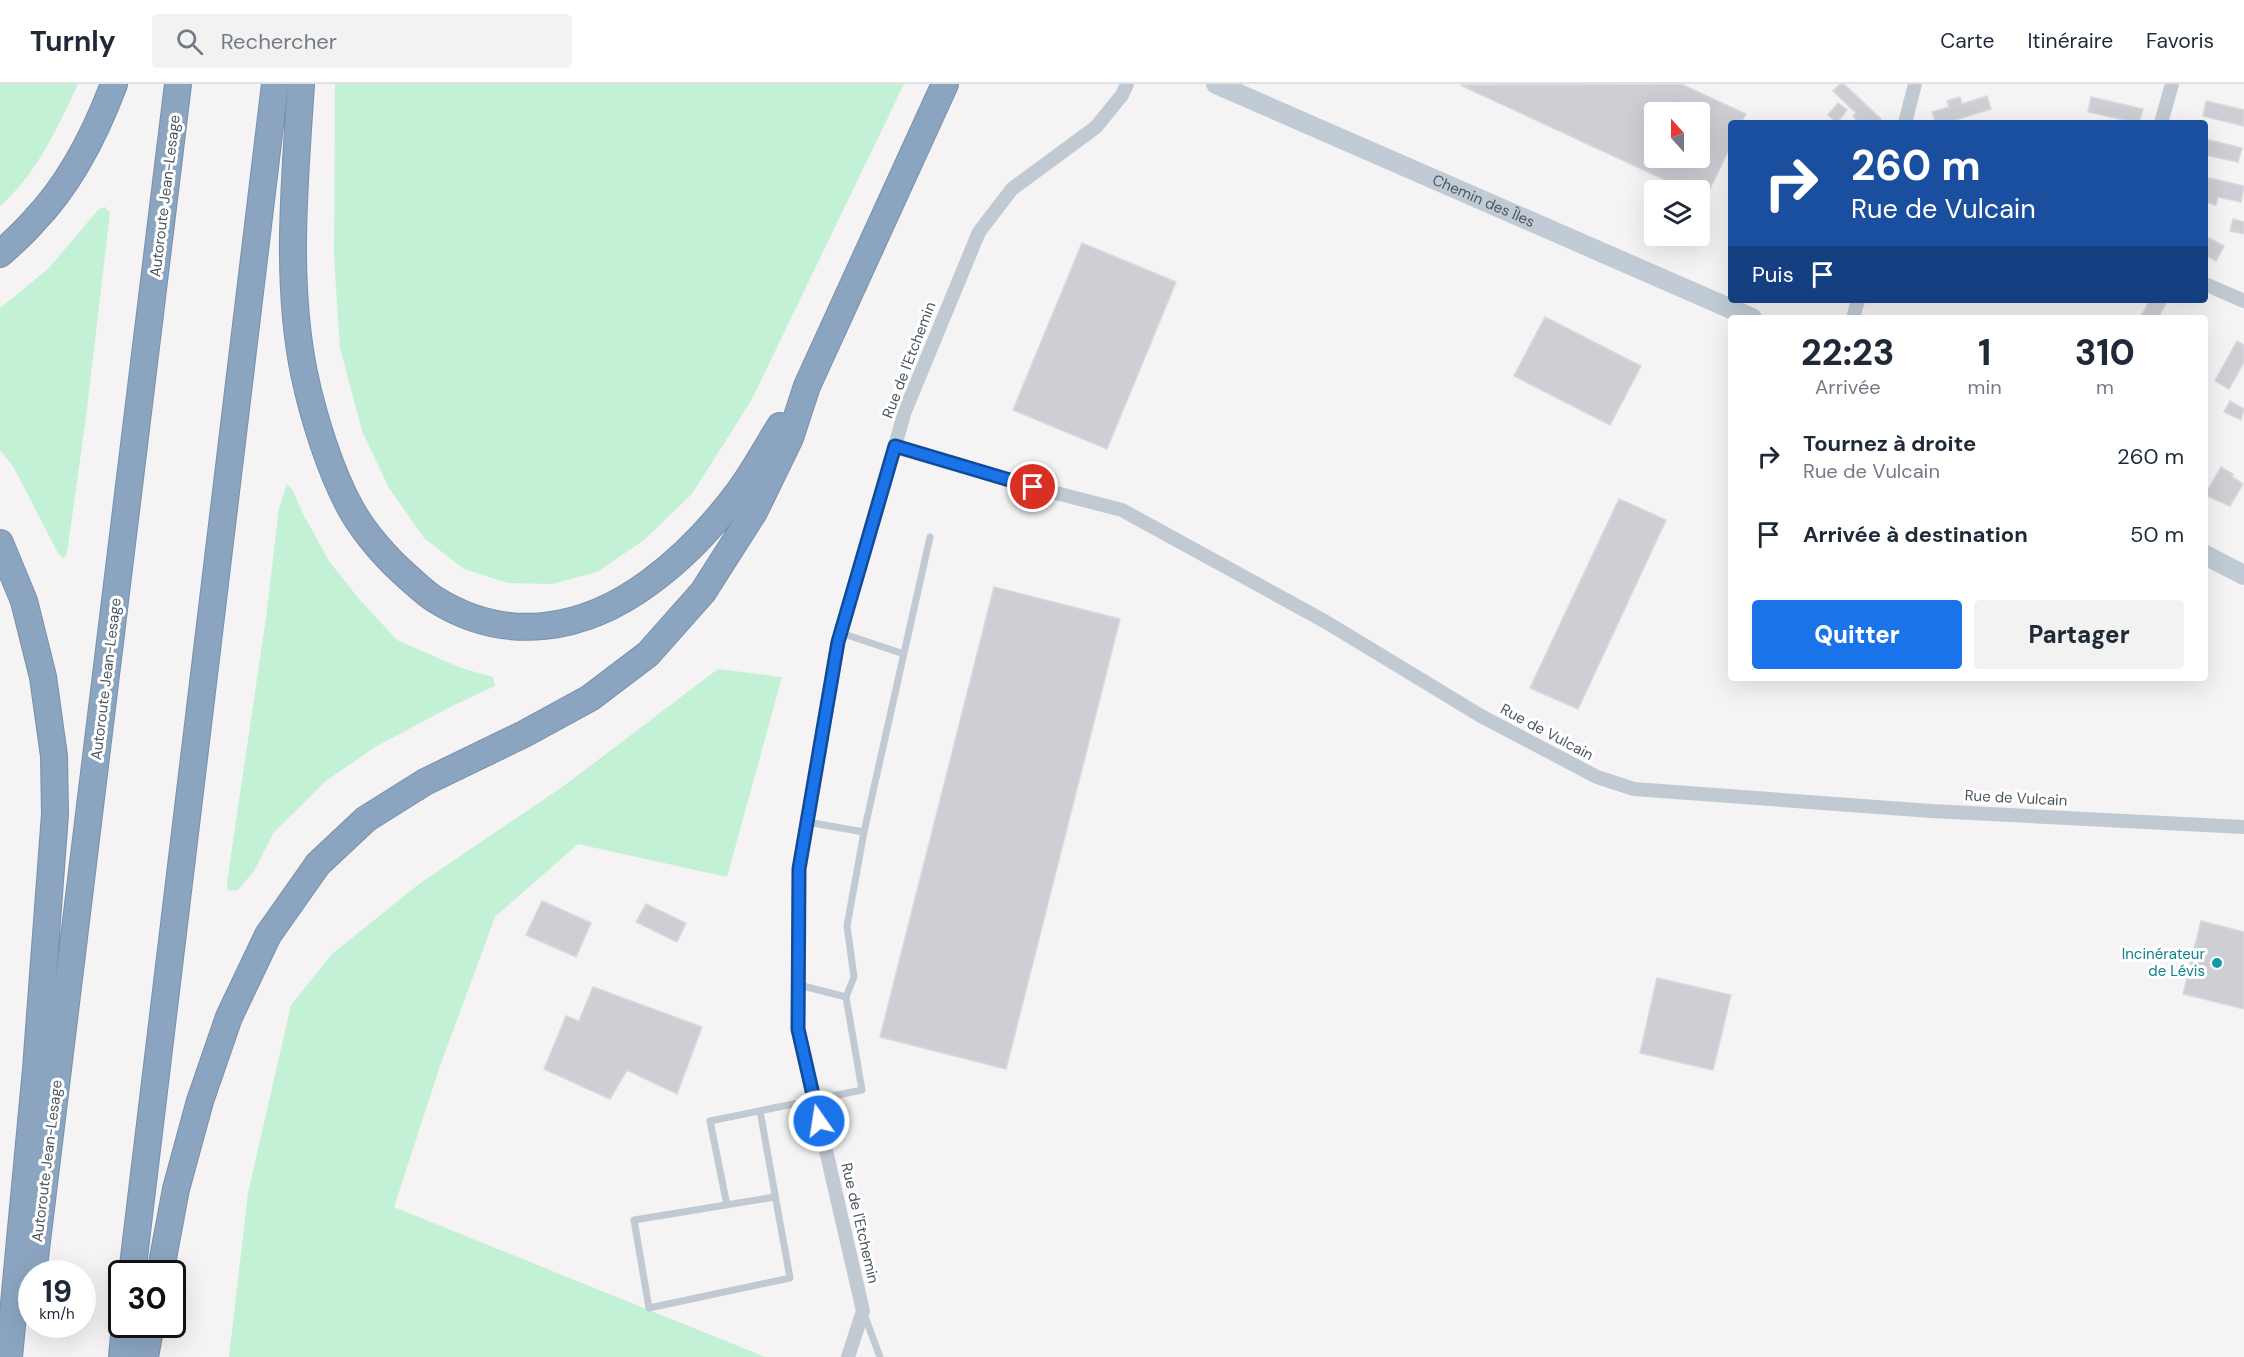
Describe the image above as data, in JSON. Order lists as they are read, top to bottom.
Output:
{
  "streets": {
    "highway": ["Autoroute Jean-Lesage"],
    "street": ["Chemin des Îles", "Rue de l'Etchemin", "Rue de Vulcain"]
  },
  "crossings": [
    ["Rue de l'Etchemin", "Rue de Vulcain"]
  ],
  "places": ["Incinérateur de Lévis"],
  "north": "top",
  "page": {
    "header": "Turnly",
    "search": "Rechercher",
    "nav": ["Carte", "Itinéraire", "Favoris"],
    "turn": ["260 m", "Rue de Vulcain"],
    "then": "Puis",
    "eta": [
      "22:23",
      "Arrivée",
      "1",
      "min",
      "310",
      "m"
    ],
    "list": [
      {
        "name": "Tournez à droite",
        "note": "Rue de Vulcain",
        "value": "260 m"
      },
      {
        "name": "Arrivée à destination",
        "value": "50 m"
      }
    ],
    "buttons": ["Quitter", "Partager"],
    "speed": "19 km/h",
    "limit": "30"
  }
}
